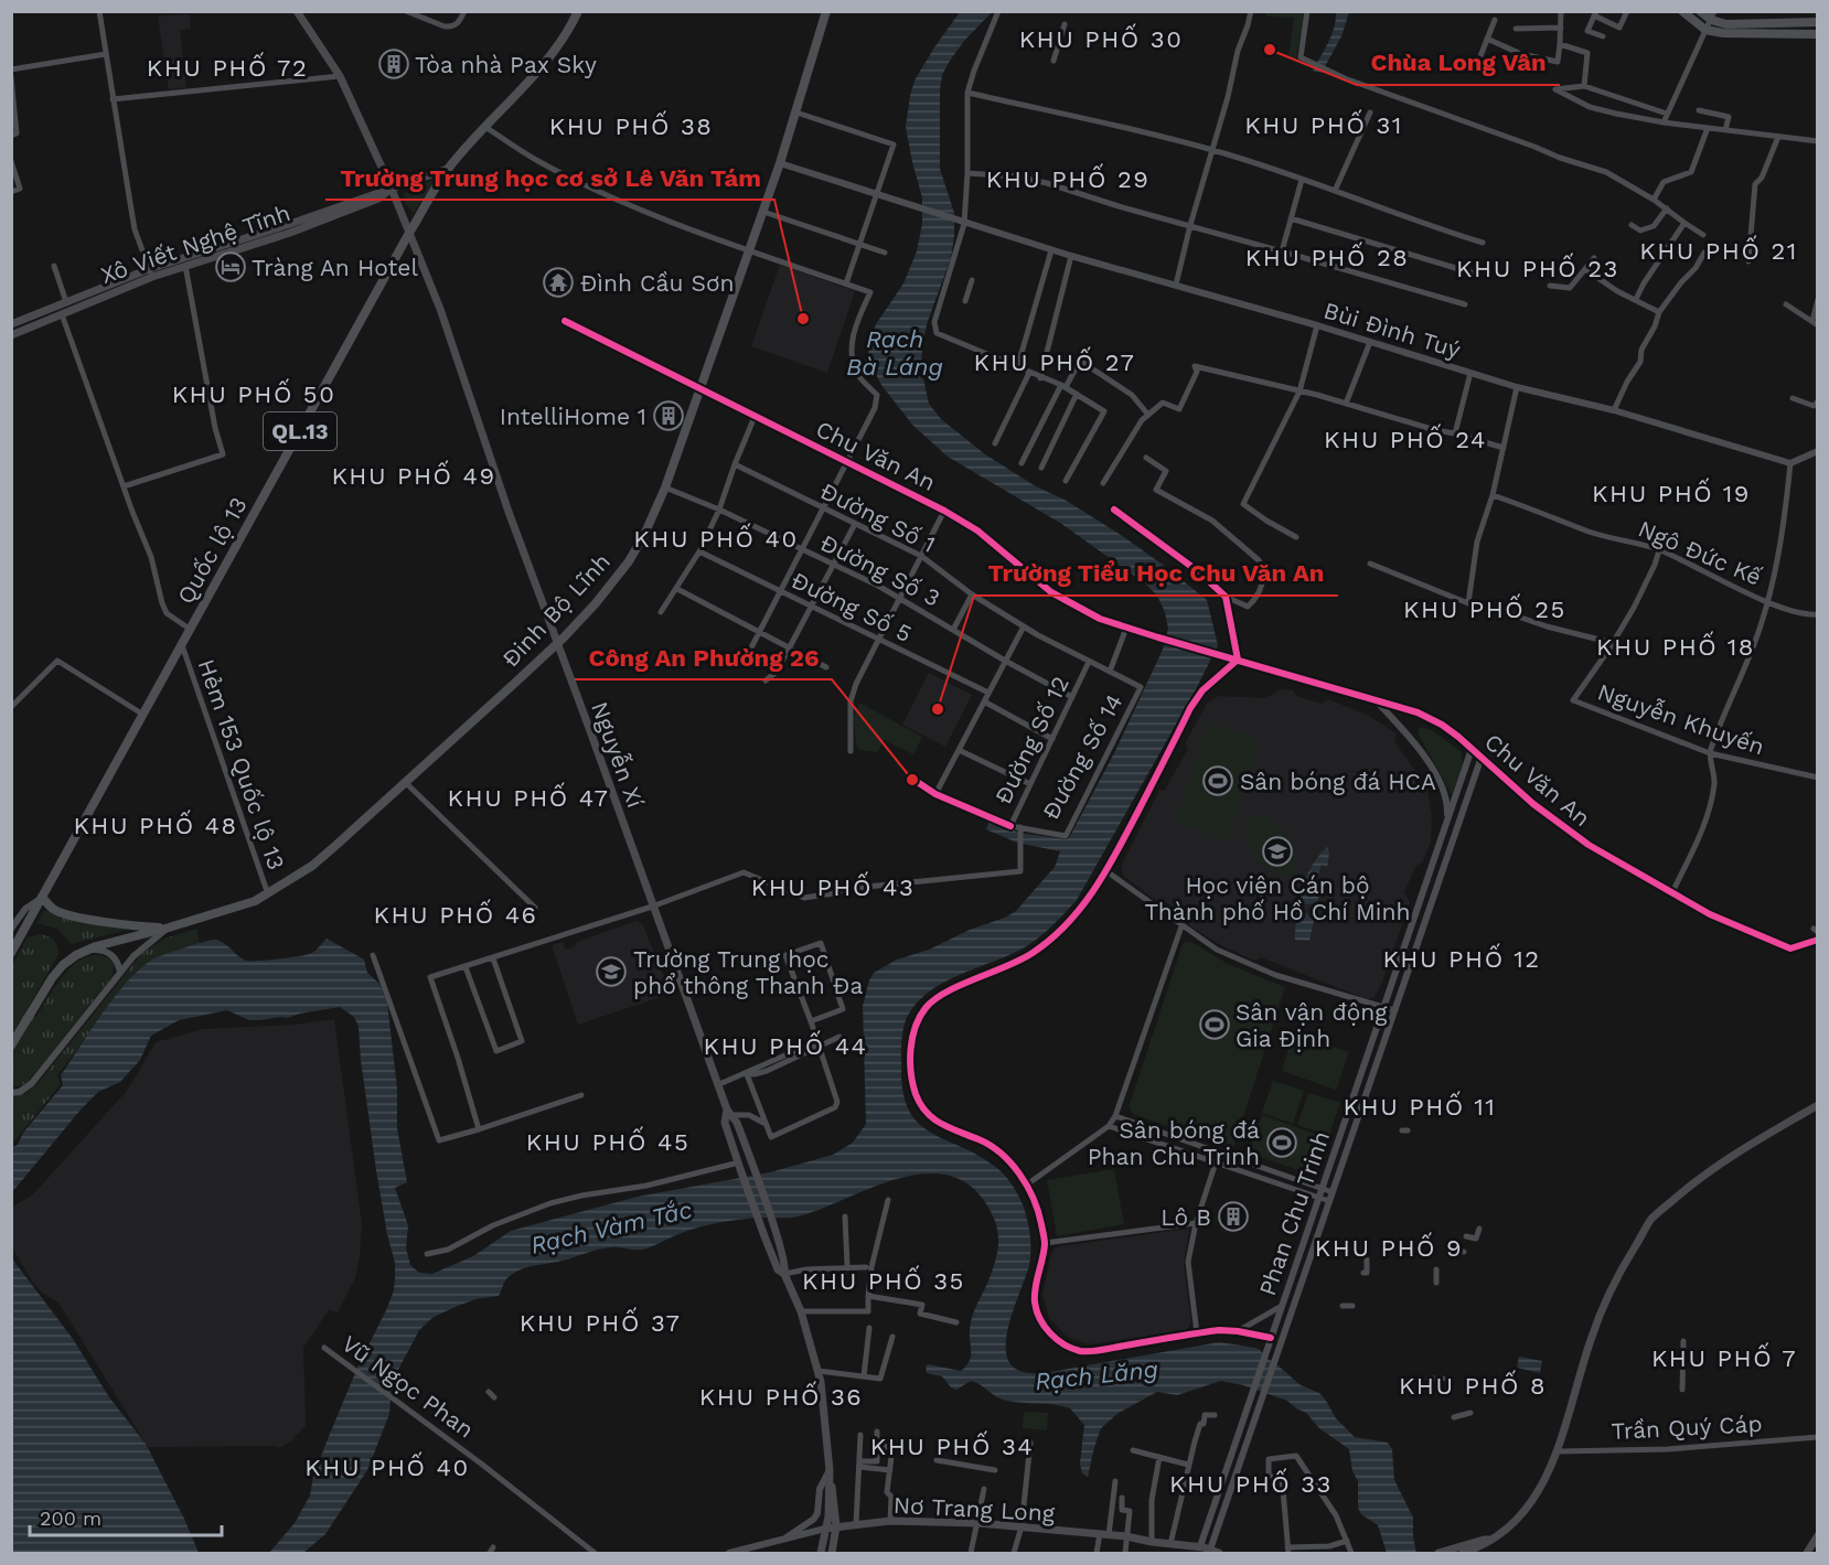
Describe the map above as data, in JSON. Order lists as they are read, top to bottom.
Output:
{
  "streets": {
    "main road": [
      "Xô Viết Nghệ Tĩnh",
      "QL.13",
      "Quốc lộ 13",
      "Đinh Bộ Lĩnh",
      "Nguyễn Xí",
      "Nơ Trang Long"
    ],
    "street": [
      "Bùi Đình Tuý",
      "Chu Văn An",
      "Đường Số 1",
      "Ngô Đức Kế",
      "Đường Số 3",
      "Đường Số 5",
      "Nguyễn Khuyến",
      "Đường Số 12",
      "Đường Số 14",
      "Hẻm 153 Quốc lộ 13",
      "Phan Chu Trinh",
      "Vũ Ngọc Phan",
      "Trần Quý Cáp"
    ]
  },
  "crossings": [
    ["Xô Viết Nghệ Tĩnh", "Quốc lộ 13"],
    ["Xô Viết Nghệ Tĩnh", "Nguyễn Xí"],
    ["Chu Văn An", "Đinh Bộ Lĩnh"],
    ["Chu Văn An", "Phan Chu Trinh"],
    ["Đường Số 1", "Đường Số 12"],
    ["Đường Số 1", "Đường Số 14"],
    ["Quốc lộ 13", "Đinh Bộ Lĩnh"],
    ["Quốc lộ 13", "Nguyễn Xí"],
    ["Quốc lộ 13", "Hẻm 153 Quốc lộ 13"],
    ["Đường Số 3", "Đinh Bộ Lĩnh"],
    ["Đường Số 3", "Đường Số 12"],
    ["Đinh Bộ Lĩnh", "Nguyễn Xí"],
    ["Đinh Bộ Lĩnh", "Hẻm 153 Quốc lộ 13"],
    ["Đường Số 12", "Đường Số 14"],
    ["Phan Chu Trinh", "Nơ Trang Long"]
  ],
  "districts": [
    "KHU PHỐ 30",
    "KHU PHỐ 72",
    "KHU PHỐ 31",
    "KHU PHỐ 38",
    "KHU PHỐ 29",
    "KHU PHỐ 21",
    "KHU PHỐ 28",
    "KHU PHỐ 23",
    "KHU PHỐ 27",
    "KHU PHỐ 50",
    "KHU PHỐ 24",
    "KHU PHỐ 49",
    "KHU PHỐ 19",
    "KHU PHỐ 40",
    "KHU PHỐ 25",
    "KHU PHỐ 18",
    "KHU PHỐ 47",
    "KHU PHỐ 48",
    "KHU PHỐ 43",
    "KHU PHỐ 46",
    "KHU PHỐ 12",
    "KHU PHỐ 44",
    "KHU PHỐ 11",
    "KHU PHỐ 45",
    "KHU PHỐ 9",
    "KHU PHỐ 35",
    "KHU PHỐ 37",
    "KHU PHỐ 7",
    "KHU PHỐ 8",
    "KHU PHỐ 36",
    "KHU PHỐ 34",
    "KHU PHỐ 40",
    "KHU PHỐ 33"
  ],
  "water": ["Rạch Bà Láng", "Rạch Vàm Tắc", "Rạch Lăng"],
  "places": {
    "other": [
      "Chùa Long Vân",
      "Trường Trung học cơ sở Lê Văn Tám",
      "Trường Tiểu Học Chu Văn An",
      "Công An Phường 26"
    ],
    "building": ["Tòa nhà Pax Sky", "IntelliHome 1", "Lô B"],
    "hotel": ["Tràng An Hotel"],
    "temple": ["Đình Cầu Sơn"],
    "sports": ["Sân bóng đá HCA", "Sân vận động Gia Định", "Sân bóng đá Phan Chu Trinh"],
    "school or university": ["Học viện Cán bộ Thành phố Hồ Chí Minh", "Trường Trung học phổ thông Thanh Đa"]
  },
  "scale_bar": "200 m"
}
